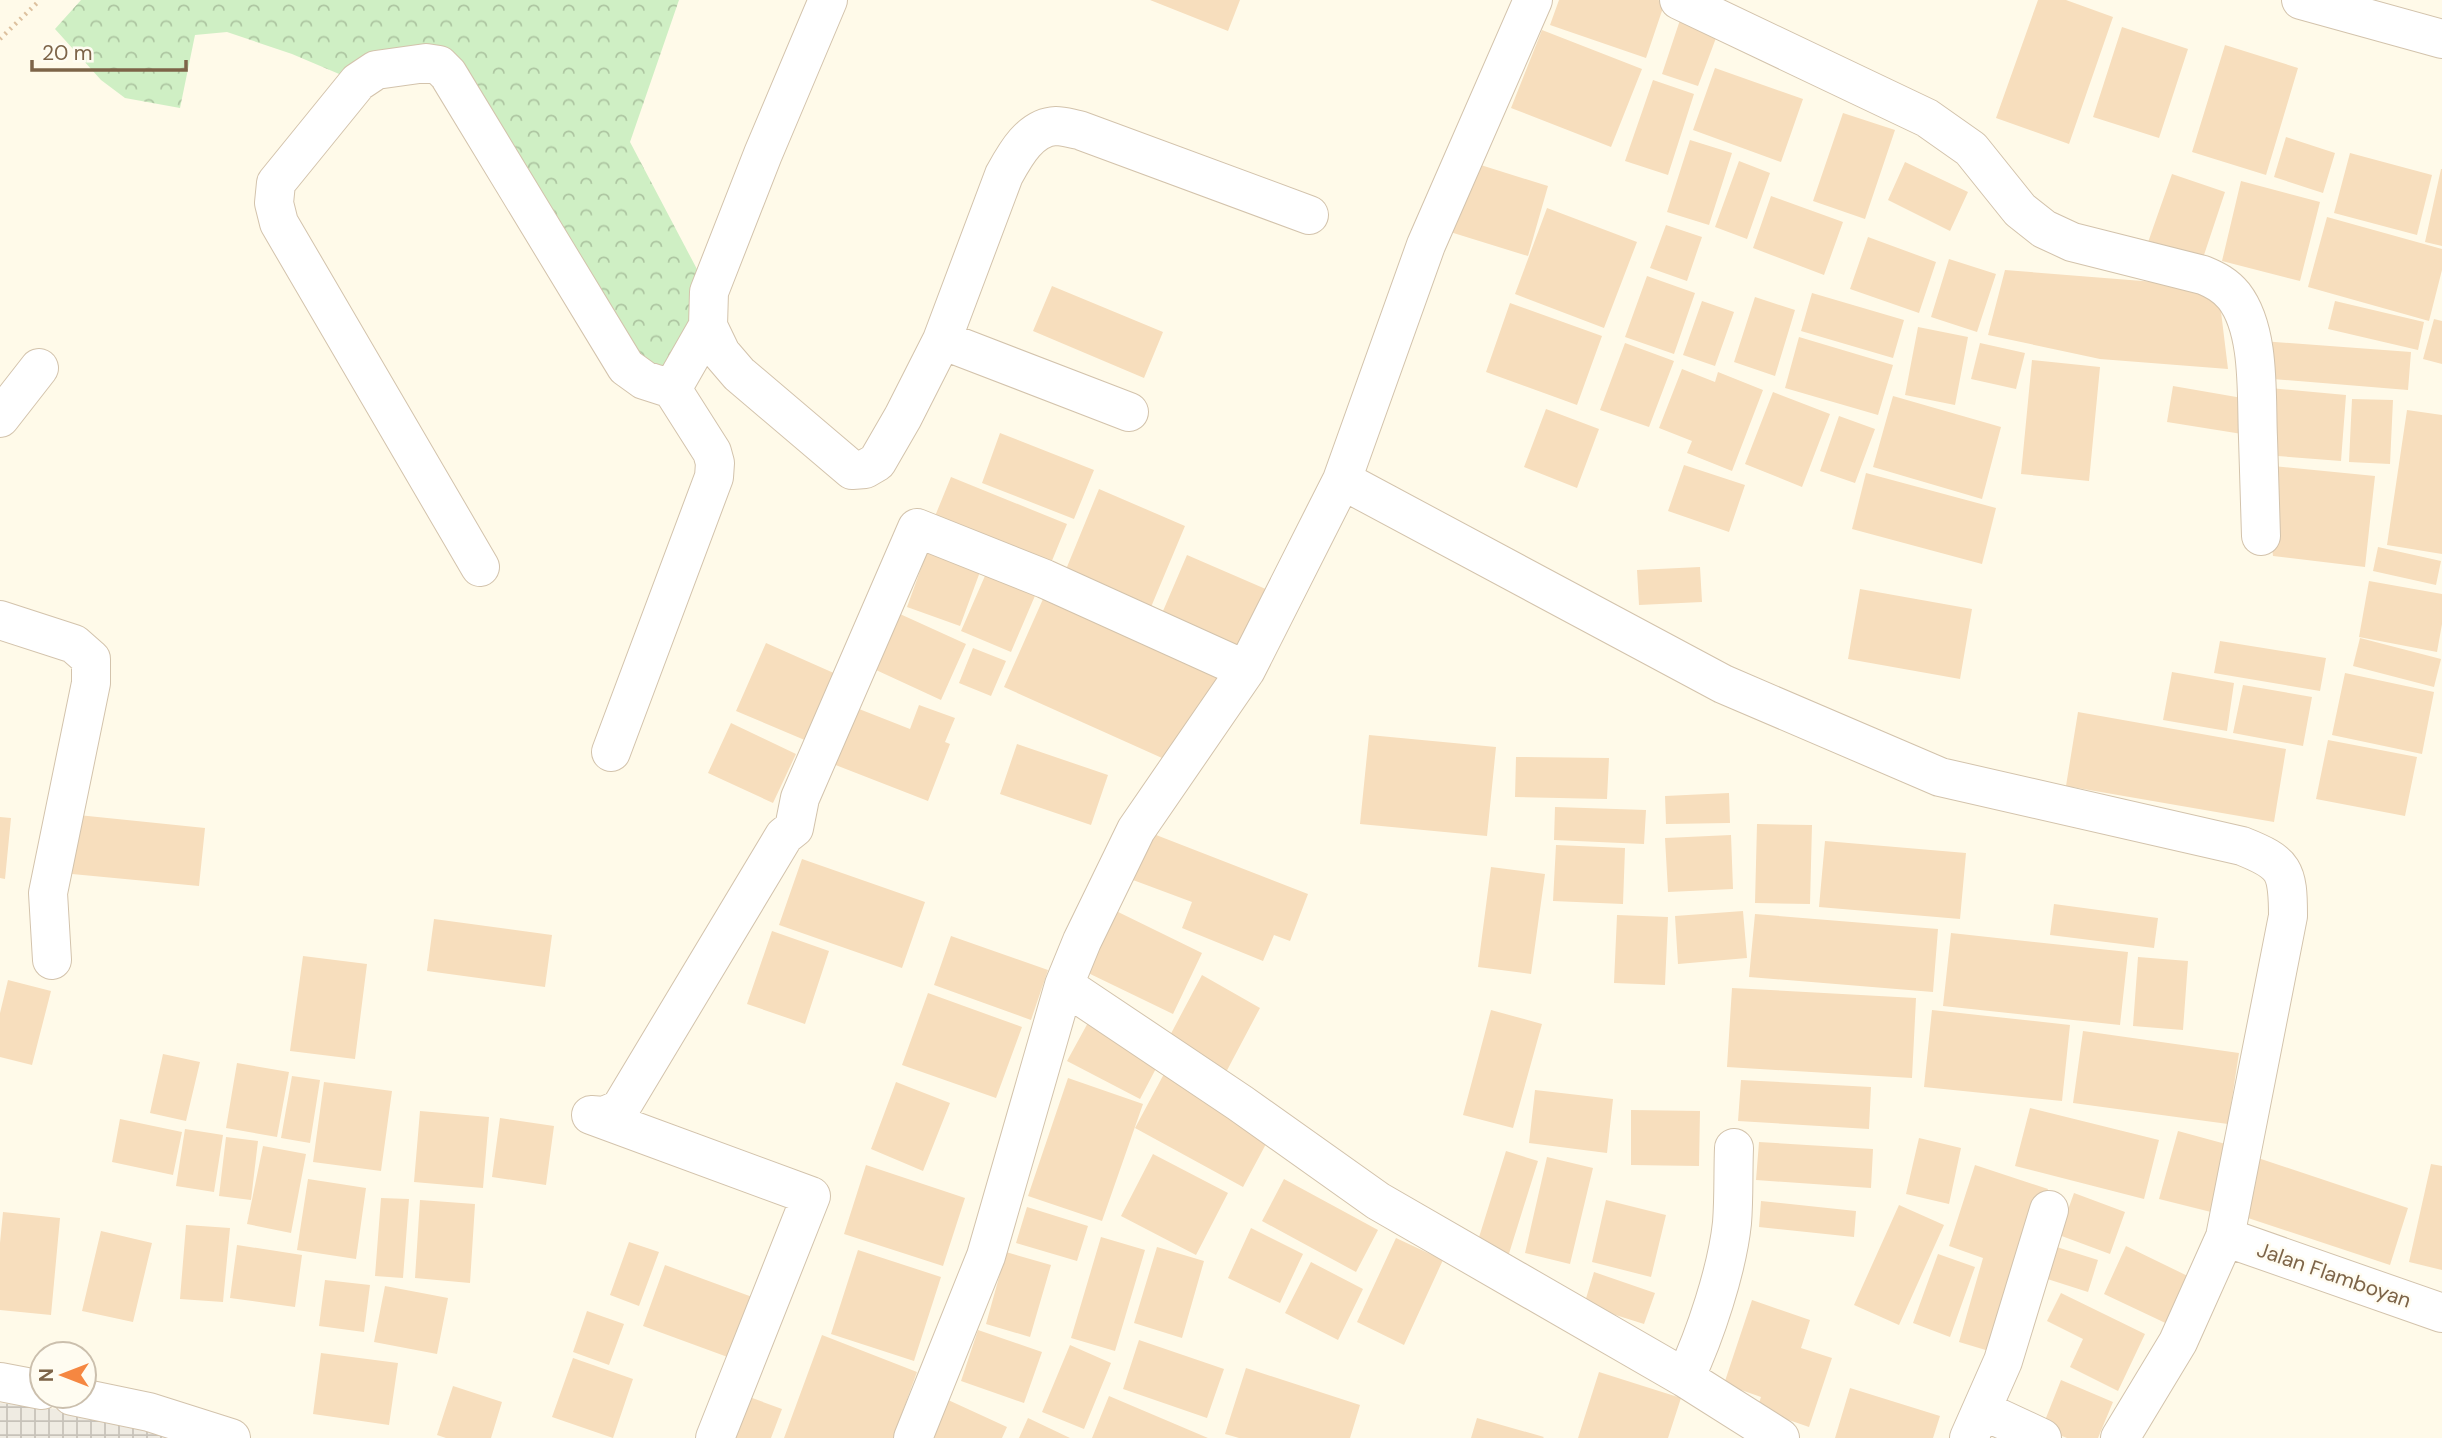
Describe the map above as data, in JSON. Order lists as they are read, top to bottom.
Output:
{
  "streets": {
    "street": ["Jalan Flamboyan"]
  },
  "scale_bar": "20 m",
  "north": "left"
}
